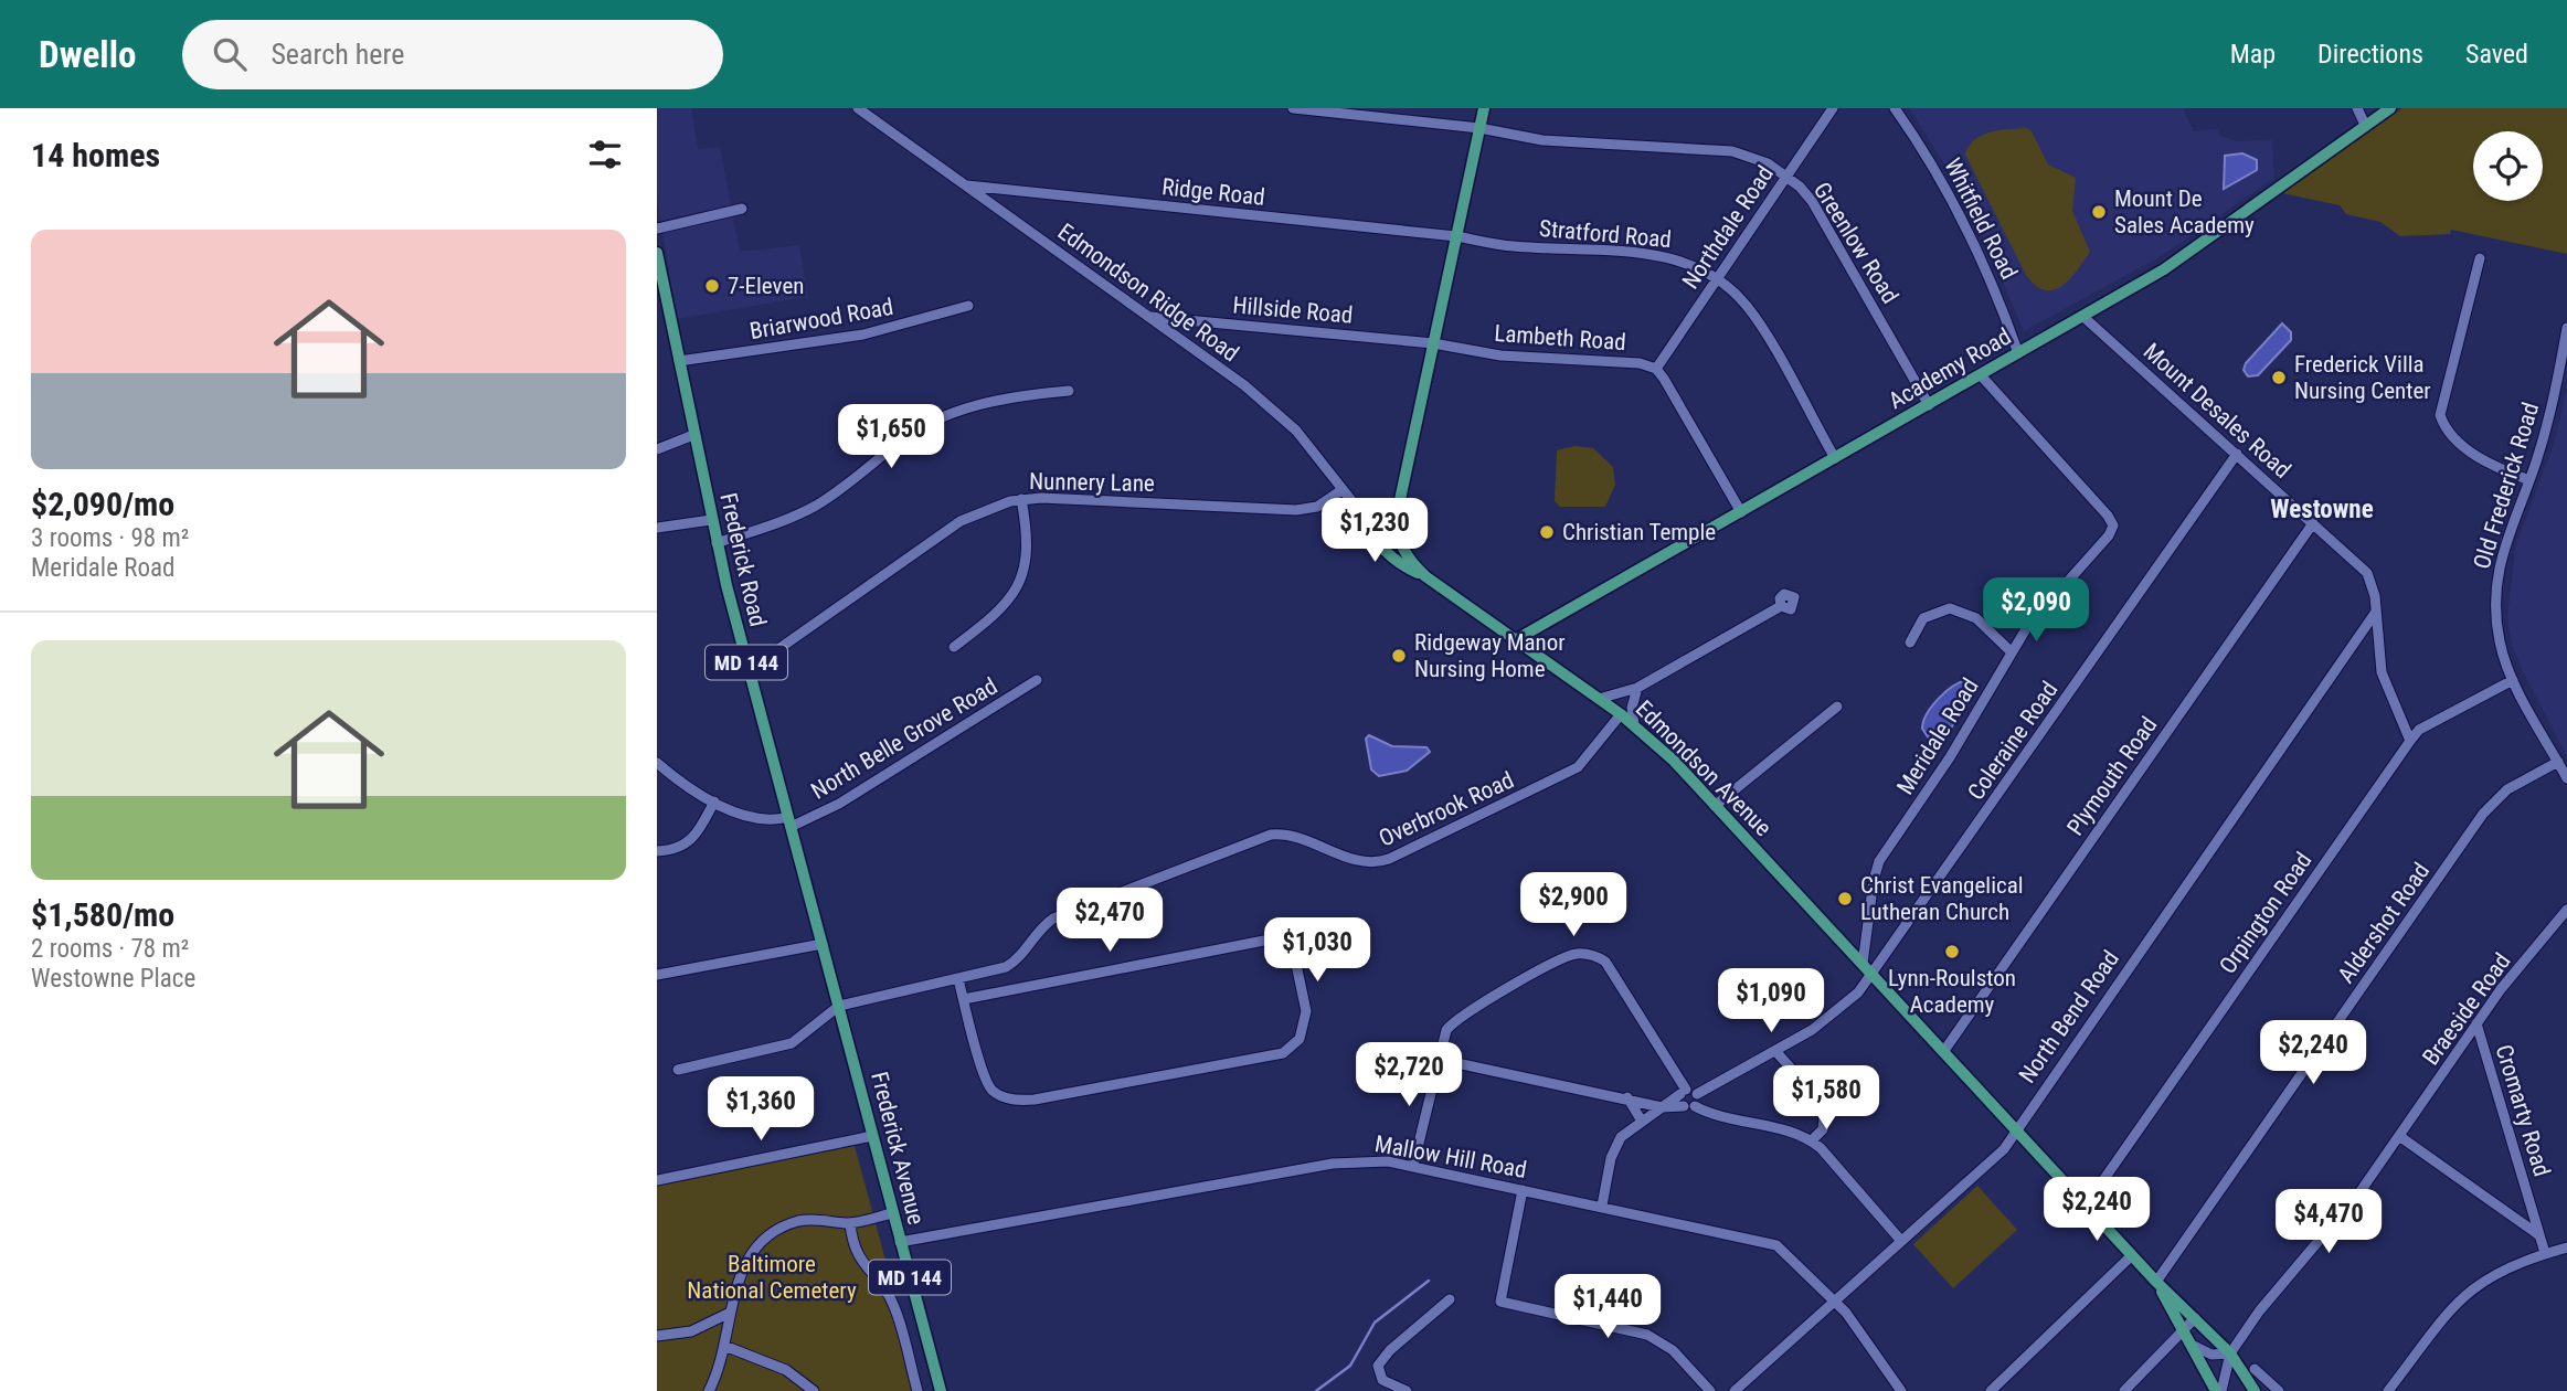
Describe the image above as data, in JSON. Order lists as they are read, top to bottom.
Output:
{
  "streets": {
    "main road": [
      "Academy Road",
      "Frederick Road",
      "MD 144",
      "Edmondson Avenue",
      "Frederick Avenue"
    ],
    "street": [
      "Ridge Road",
      "Whitfield Road",
      "Northdale Road",
      "Stratford Road",
      "Greenlow Road",
      "Edmondson Ridge Road",
      "Hillside Road",
      "Briarwood Road",
      "Lambeth Road",
      "Mount Desales Road",
      "Nunnery Lane",
      "Old Frederick Road",
      "Meridale Road",
      "North Belle Grove Road",
      "Coleraine Road",
      "Plymouth Road",
      "Overbrook Road",
      "Orpington Road",
      "Aldershot Road",
      "Braeside Road",
      "North Bend Road",
      "Cromarty Road",
      "Mallow Hill Road"
    ]
  },
  "crossings": [
    ["Ridge Road", "Stratford Road"],
    ["Ridge Road", "Edmondson Ridge Road"],
    ["Whitfield Road", "Academy Road"],
    ["Northdale Road", "Stratford Road"],
    ["Northdale Road", "Greenlow Road"],
    ["Northdale Road", "Lambeth Road"],
    ["Stratford Road", "Academy Road"],
    ["Greenlow Road", "Academy Road"],
    ["Edmondson Ridge Road", "Hillside Road"],
    ["Edmondson Ridge Road", "Nunnery Lane"],
    ["Hillside Road", "Lambeth Road"],
    ["Briarwood Road", "Frederick Road"],
    ["Lambeth Road", "Academy Road"],
    ["Academy Road", "Mount Desales Road"],
    ["Academy Road", "Meridale Road"],
    ["Academy Road", "Edmondson Avenue"],
    ["Mount Desales Road", "Coleraine Road"],
    ["Mount Desales Road", "Plymouth Road"],
    ["Mount Desales Road", "Orpington Road"],
    ["Mount Desales Road", "North Bend Road"],
    ["Nunnery Lane", "Frederick Road"],
    ["Old Frederick Road", "Orpington Road"],
    ["Old Frederick Road", "Aldershot Road"],
    ["Frederick Road", "North Belle Grove Road"],
    ["Frederick Road", "Overbrook Road"],
    ["Frederick Road", "Frederick Avenue"],
    ["Meridale Road", "Edmondson Avenue"],
    ["Coleraine Road", "Edmondson Avenue"],
    ["Edmondson Avenue", "Plymouth Road"],
    ["Edmondson Avenue", "Overbrook Road"],
    ["Edmondson Avenue", "Orpington Road"],
    ["Edmondson Avenue", "Aldershot Road"],
    ["Edmondson Avenue", "Braeside Road"],
    ["Edmondson Avenue", "North Bend Road"],
    ["Overbrook Road", "Frederick Avenue"],
    ["Braeside Road", "Cromarty Road"],
    ["North Bend Road", "Mallow Hill Road"],
    ["Frederick Avenue", "Mallow Hill Road"]
  ],
  "districts": ["Westowne"],
  "parks": ["Baltimore National Cemetery"],
  "places": [
    "Mount De Sales Academy",
    "7-Eleven",
    "Frederick Villa Nursing Center",
    "Christian Temple",
    "Ridgeway Manor Nursing Home",
    "Christ Evangelical Lutheran Church",
    "Lynn-Roulston Academy"
  ],
  "page": {
    "header": "Dwello",
    "search": "Search here",
    "nav": ["Map", "Directions", "Saved"],
    "heading": "14 homes",
    "list": [
      {
        "name": "$2,090/mo",
        "note": "3 rooms · 98 m² · Meridale Road"
      },
      {
        "name": "$1,580/mo",
        "note": "2 rooms · 78 m² · Westowne Place"
      }
    ],
    "price": [
      "$1,650",
      "$1,230",
      "$2,090",
      "$2,900",
      "$2,470",
      "$1,030",
      "$1,090",
      "$2,240",
      "$2,720",
      "$1,580",
      "$1,360",
      "$2,240",
      "$4,470",
      "$1,440"
    ]
  }
}
